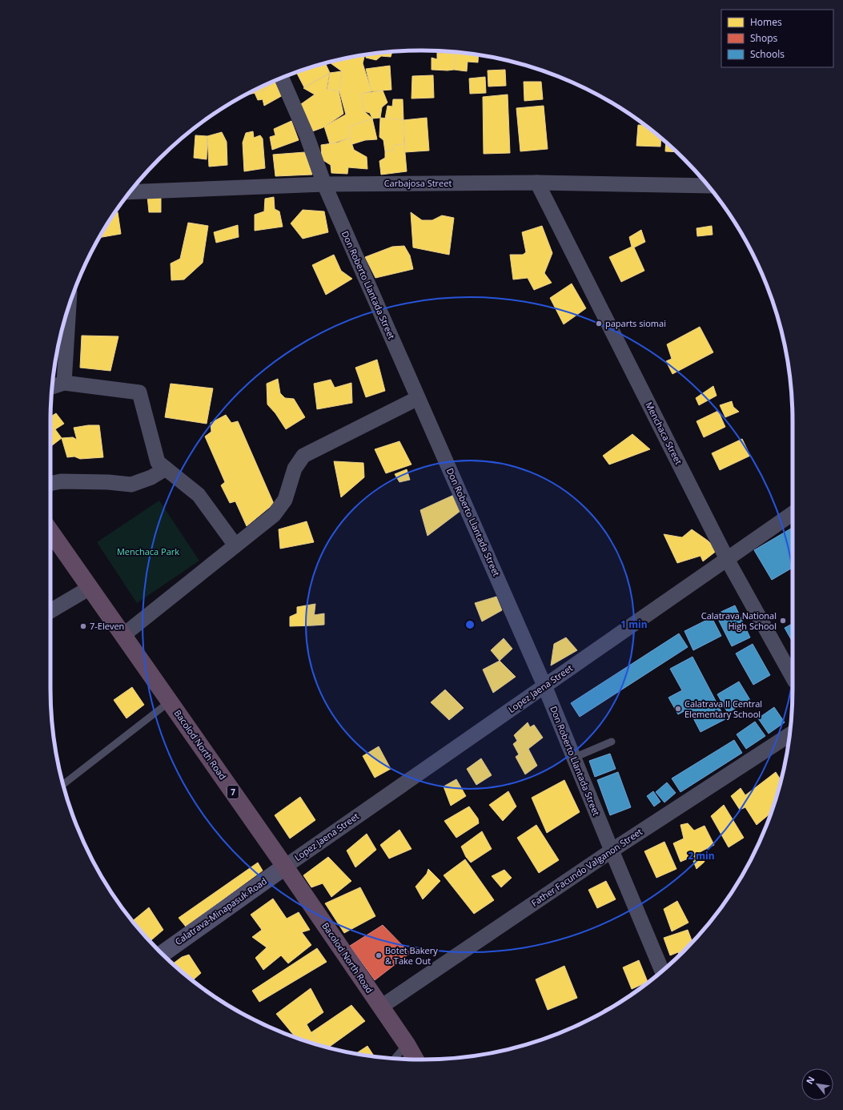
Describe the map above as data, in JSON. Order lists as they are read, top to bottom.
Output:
{
  "streets": {
    "highway": ["Bacolod North Road", "7"],
    "main road": ["Calatrava-Minapasuk Road"],
    "street": [
      "Carbajosa Street",
      "Don Roberto Llantada Street",
      "Menchaca Street",
      "Lopez Jaena Street",
      "Father Facundo Valganon Street"
    ]
  },
  "crossings": [
    ["Carbajosa Street", "Don Roberto Llantada Street"],
    ["Carbajosa Street", "Menchaca Street"],
    ["Don Roberto Llantada Street", "Lopez Jaena Street"],
    ["Don Roberto Llantada Street", "Father Facundo Valganon Street"],
    ["Menchaca Street", "Lopez Jaena Street"],
    ["Lopez Jaena Street", "Bacolod North Road"],
    ["Lopez Jaena Street", "Calatrava-Minapasuk Road"],
    ["Bacolod North Road", "Father Facundo Valganon Street"],
    ["Bacolod North Road", "Calatrava-Minapasuk Road"]
  ],
  "parks": ["Menchaca Park"],
  "places": [
    "paparts siomai",
    "Calatrava National High School",
    "7-Eleven",
    "Calatrava II Central Elementary School",
    "Botet Bakery & Take Out"
  ],
  "legend": ["Homes", "Shops", "Schools"],
  "north": "top left",
  "rings": ["1 min", "2 min"]
}
